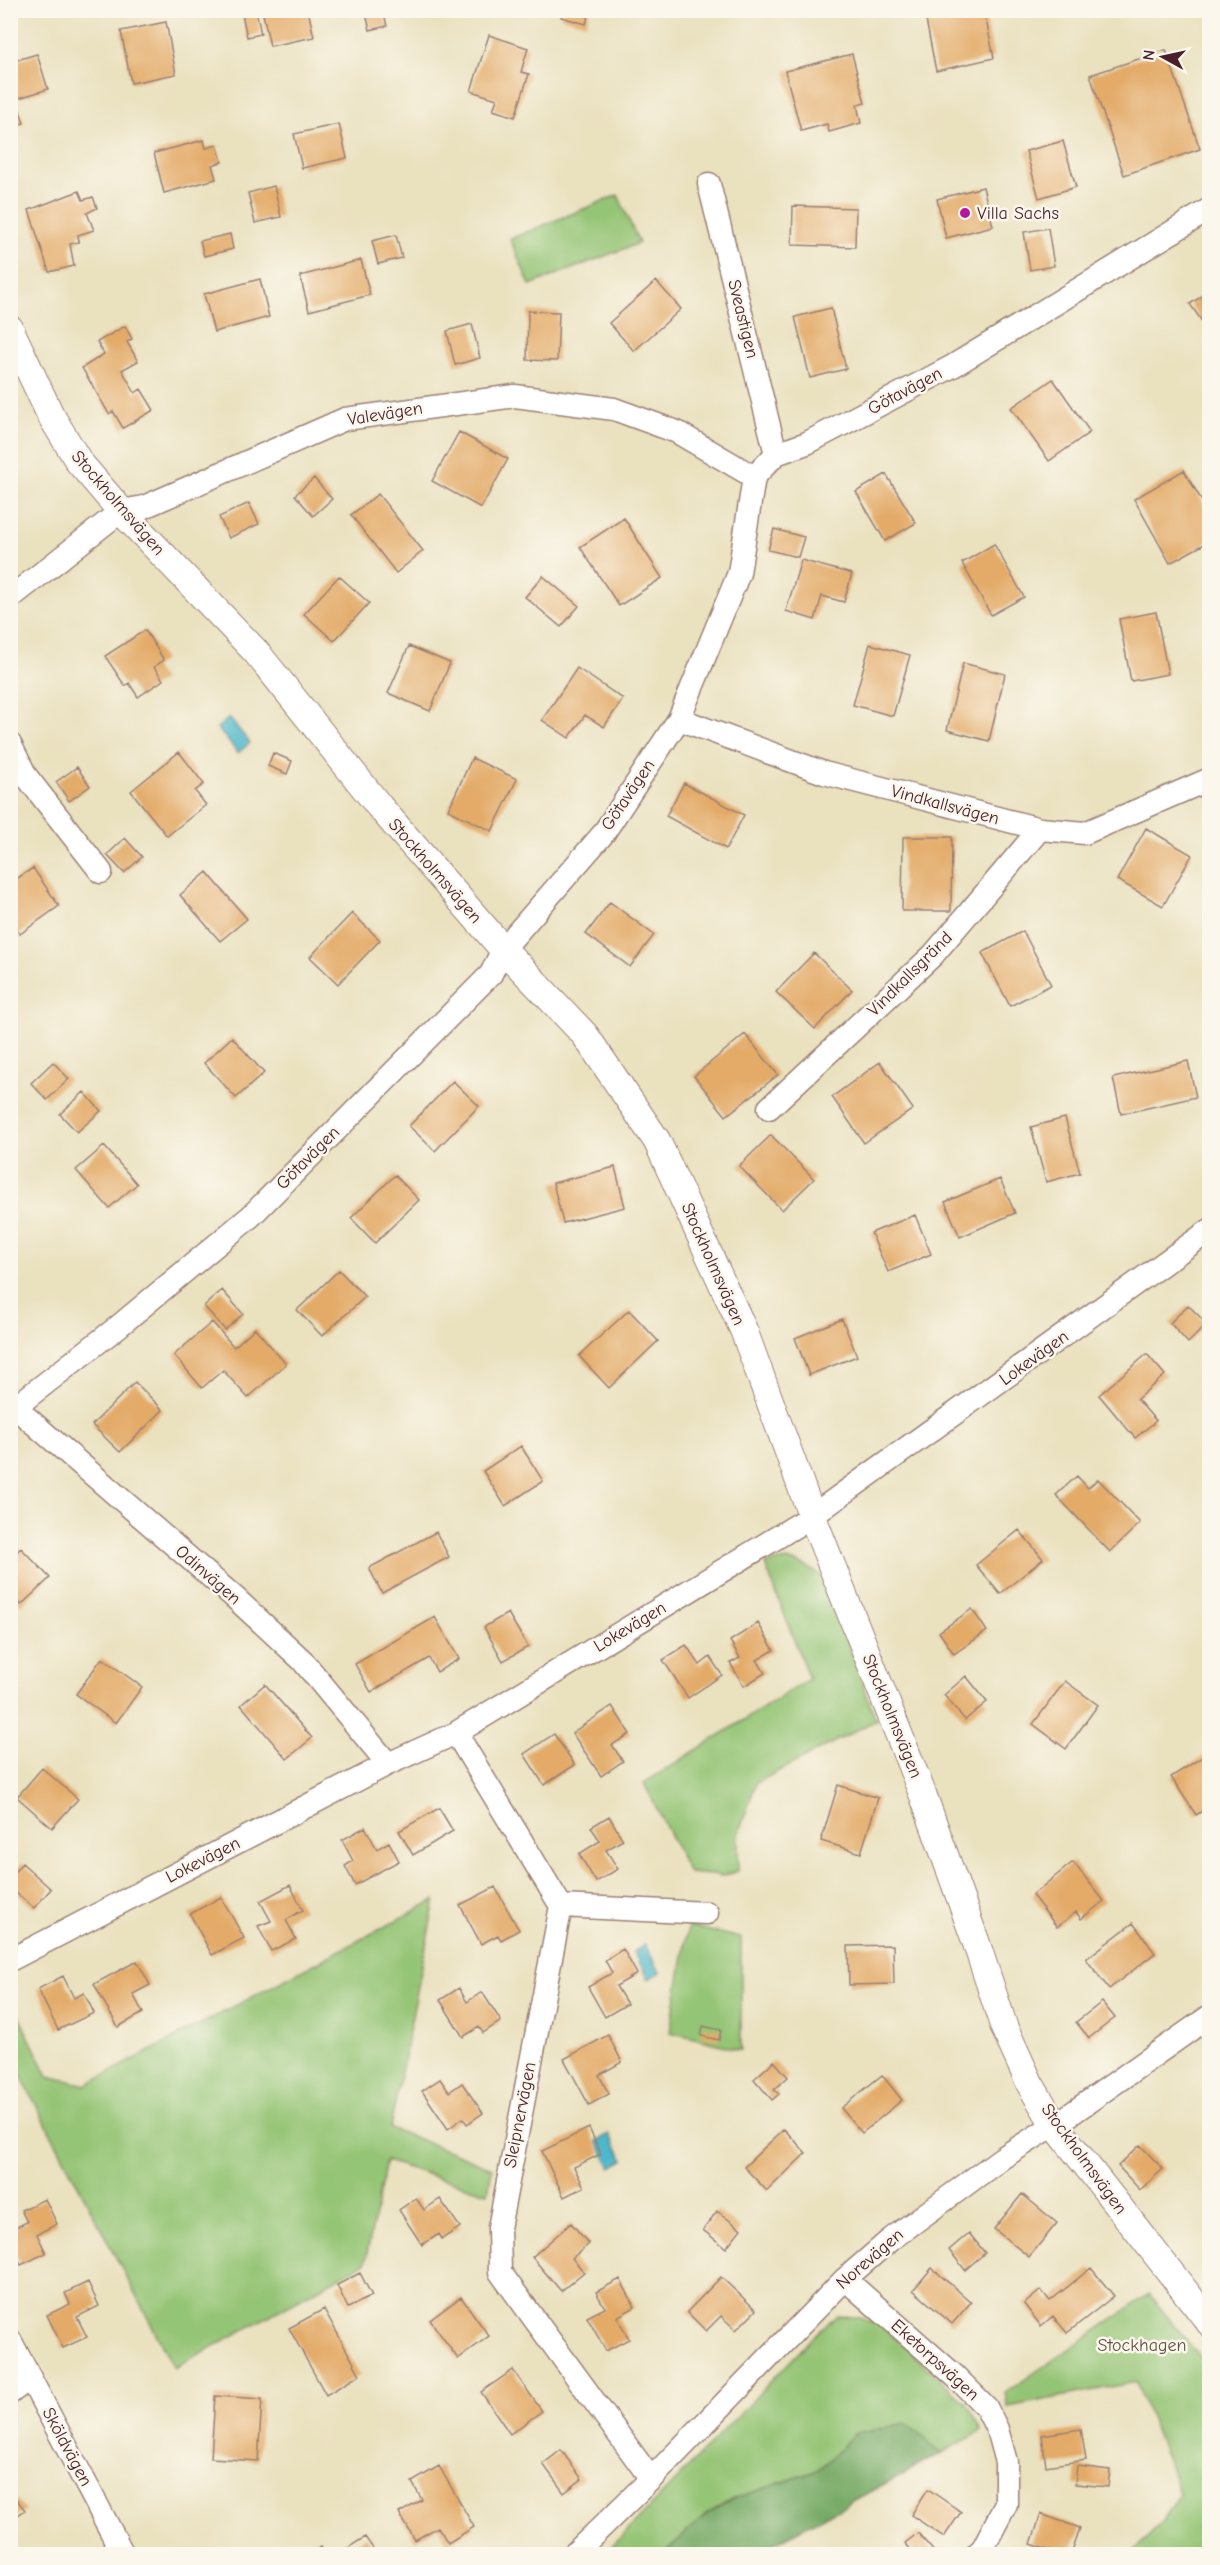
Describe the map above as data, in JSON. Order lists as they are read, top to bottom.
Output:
{
  "streets": {
    "street": [
      "Sveastigen",
      "Götavägen",
      "Valevägen",
      "Stockholmsvägen",
      "Vindkallsvägen",
      "Vindkallsgränd",
      "Lokevägen",
      "Odinvägen",
      "Sleipnervägen",
      "Norevägen",
      "Eketorpsvägen",
      "Sköldvägen"
    ]
  },
  "crossings": [
    ["Sveastigen", "Götavägen"],
    ["Götavägen", "Valevägen"],
    ["Götavägen", "Stockholmsvägen"],
    ["Götavägen", "Vindkallsvägen"],
    ["Götavägen", "Odinvägen"],
    ["Valevägen", "Stockholmsvägen"],
    ["Stockholmsvägen", "Lokevägen"],
    ["Stockholmsvägen", "Norevägen"],
    ["Vindkallsvägen", "Vindkallsgränd"],
    ["Lokevägen", "Odinvägen"],
    ["Sleipnervägen", "Norevägen"],
    ["Norevägen", "Eketorpsvägen"]
  ],
  "parks": ["Stockhagen"],
  "places": ["Villa Sachs"],
  "north": "left"
}
